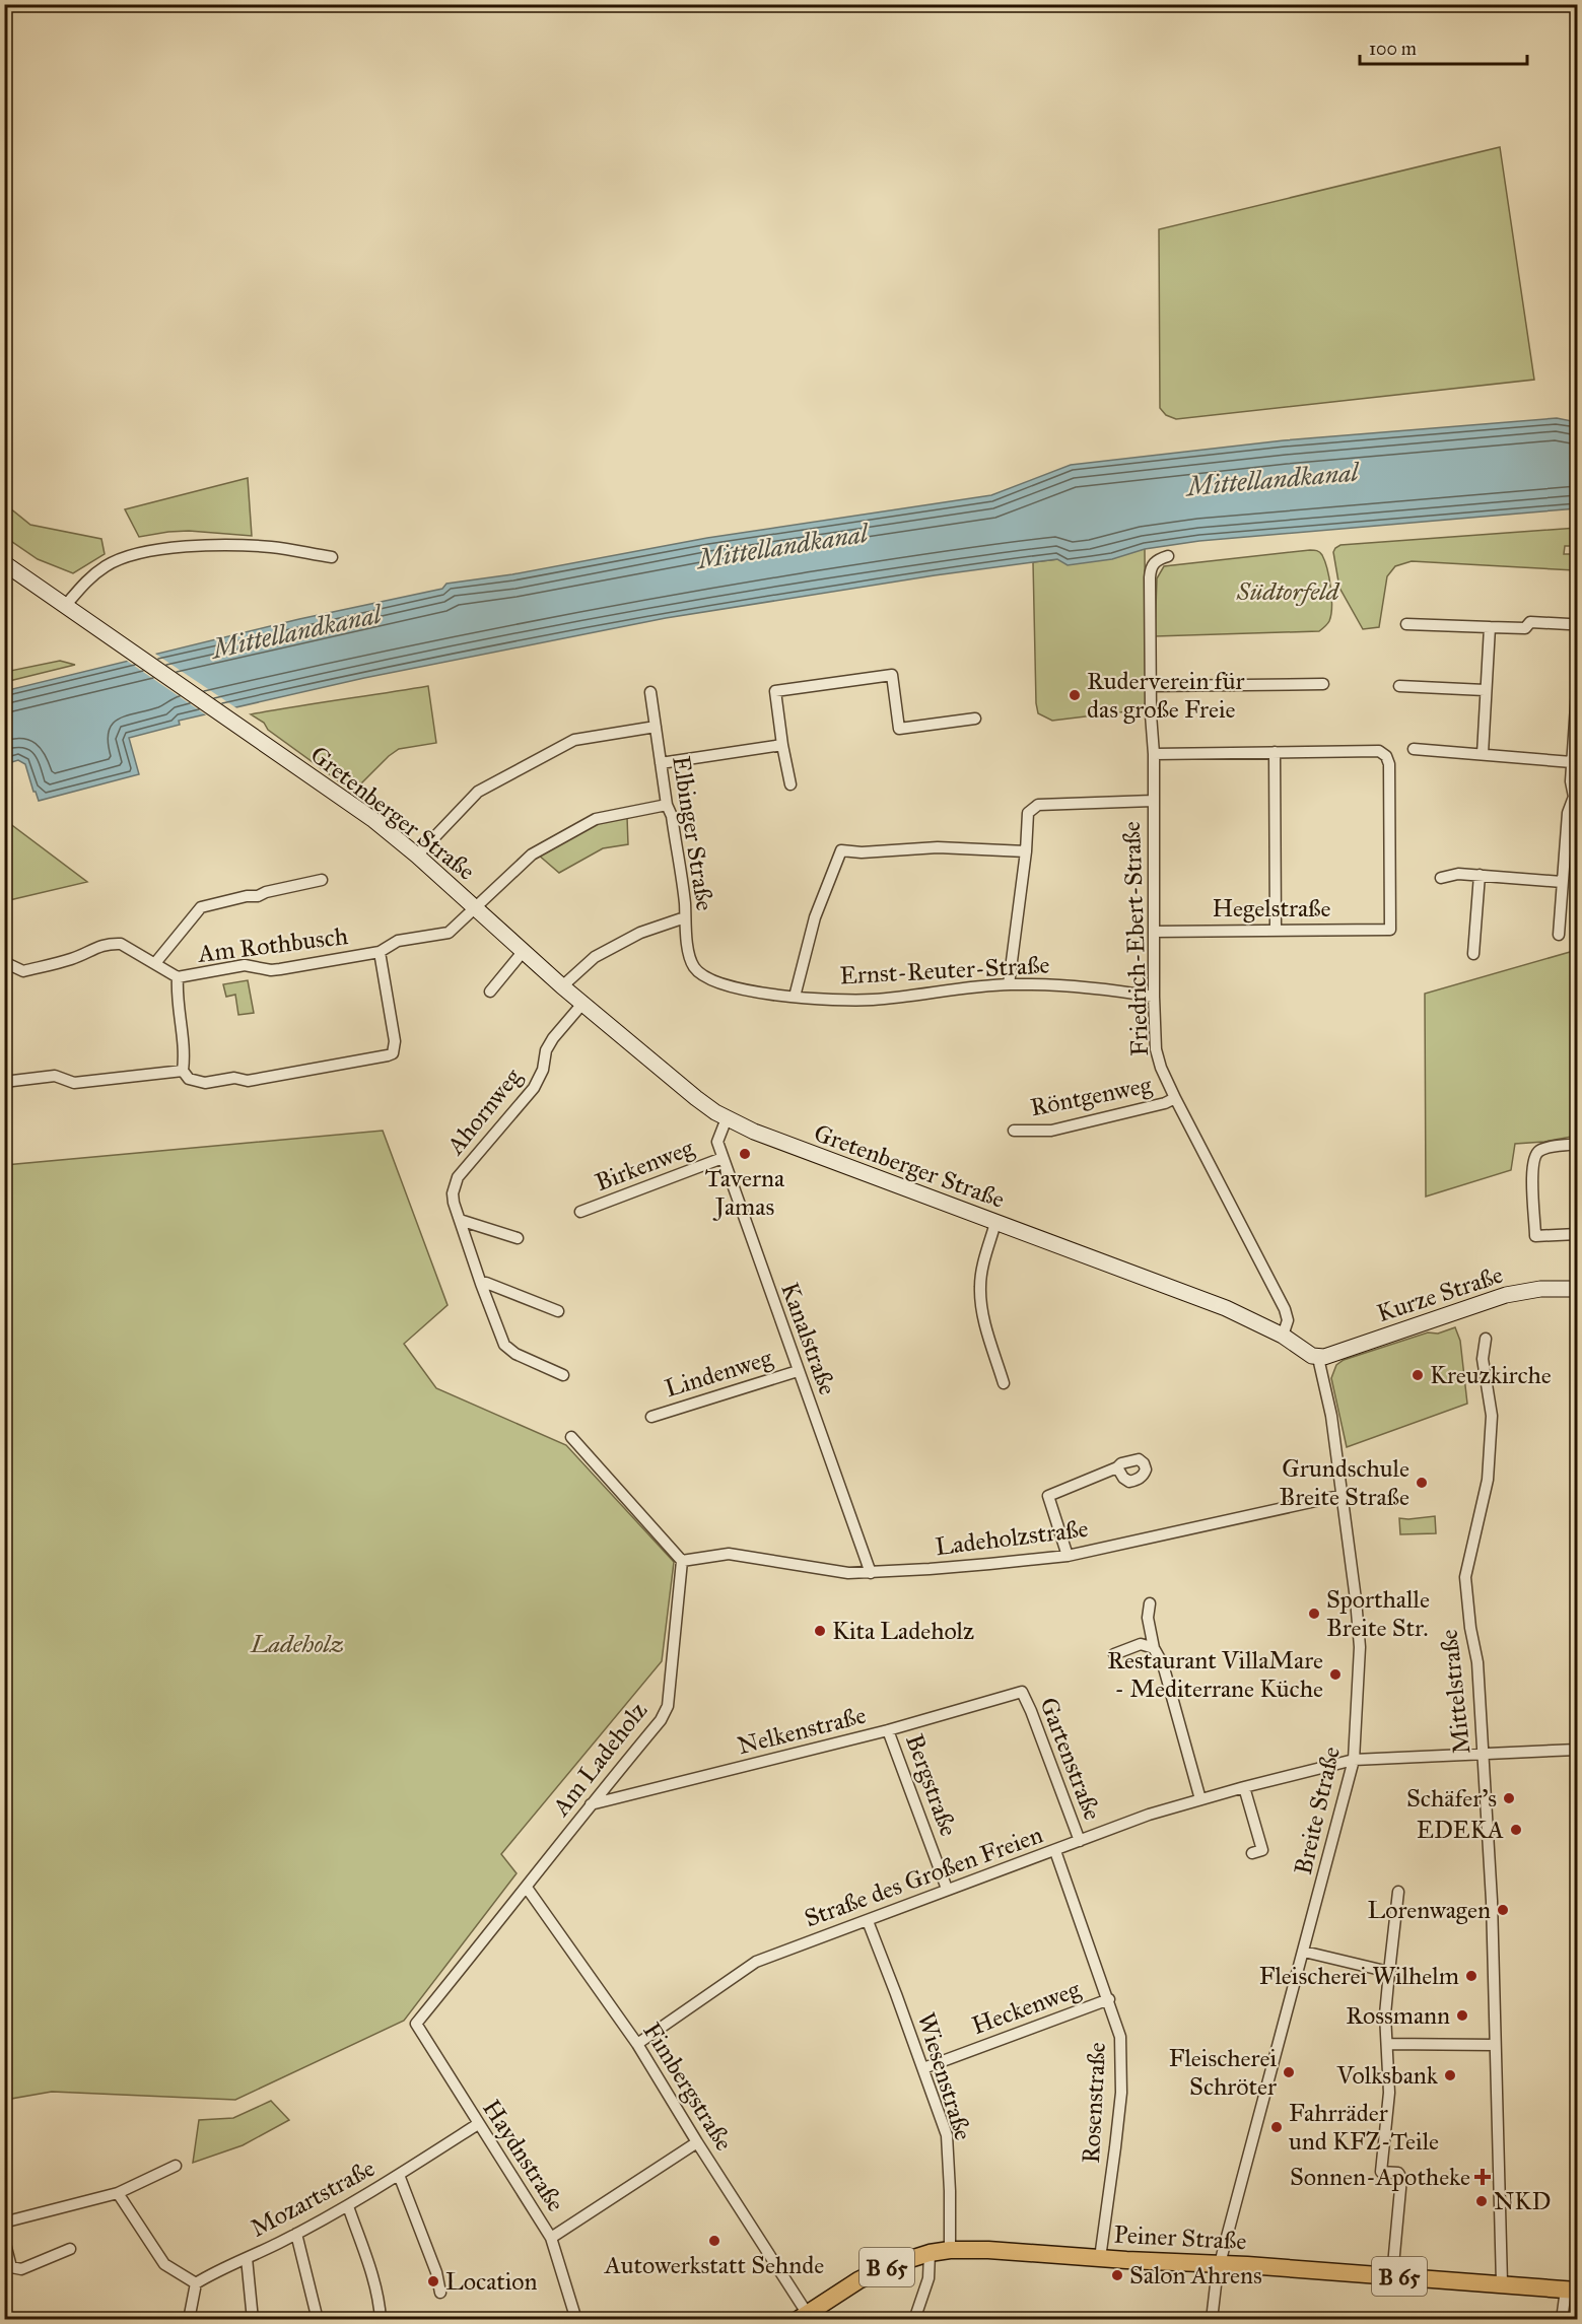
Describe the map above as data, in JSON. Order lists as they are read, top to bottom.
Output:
{
  "streets": {
    "main road": [
      "Gretenberger Straße",
      "Kurze Straße",
      "Peiner Straße",
      "B 65"
    ],
    "street": [
      "Elbinger Straße",
      "Hegelstraße",
      "Friedrich-Ebert-Straße",
      "Am Rothbusch",
      "Ernst-Reuter-Straße",
      "Röntgenweg",
      "Ahornweg",
      "Birkenweg",
      "Kanalstraße",
      "Lindenweg",
      "Ladeholzstraße",
      "Mittelstraße",
      "Nelkenstraße",
      "Am Ladeholz",
      "Gartenstraße",
      "Bergstraße",
      "Breite Straße",
      "Straße des Großen Freien",
      "Heckenweg",
      "Wiesenstraße",
      "Fimbergstraße",
      "Rosenstraße",
      "Haydnstraße",
      "Mozartstraße"
    ]
  },
  "crossings": [
    ["Gretenberger Straße", "Friedrich-Ebert-Straße"],
    ["Gretenberger Straße", "Am Rothbusch"],
    ["Gretenberger Straße", "Ahornweg"],
    ["Gretenberger Straße", "Kurze Straße"],
    ["Gretenberger Straße", "Kanalstraße"],
    ["Gretenberger Straße", "Breite Straße"],
    ["Elbinger Straße", "Am Rothbusch"],
    ["Elbinger Straße", "Ernst-Reuter-Straße"],
    ["Hegelstraße", "Friedrich-Ebert-Straße"],
    ["Friedrich-Ebert-Straße", "Ernst-Reuter-Straße"],
    ["Friedrich-Ebert-Straße", "Röntgenweg"],
    ["Birkenweg", "Kanalstraße"],
    ["Kurze Straße", "Breite Straße"],
    ["Kanalstraße", "Lindenweg"],
    ["Kanalstraße", "Ladeholzstraße"],
    ["Ladeholzstraße", "Am Ladeholz"],
    ["Ladeholzstraße", "Breite Straße"],
    ["Mittelstraße", "Straße des Großen Freien"],
    ["Mittelstraße", "Peiner Straße"],
    ["Nelkenstraße", "Am Ladeholz"],
    ["Nelkenstraße", "Gartenstraße"],
    ["Nelkenstraße", "Bergstraße"],
    ["Am Ladeholz", "Fimbergstraße"],
    ["Am Ladeholz", "Haydnstraße"],
    ["Gartenstraße", "Straße des Großen Freien"],
    ["Bergstraße", "Straße des Großen Freien"],
    ["Breite Straße", "Straße des Großen Freien"],
    ["Breite Straße", "Peiner Straße"],
    ["Straße des Großen Freien", "Wiesenstraße"],
    ["Straße des Großen Freien", "Fimbergstraße"],
    ["Straße des Großen Freien", "Rosenstraße"],
    ["Heckenweg", "Wiesenstraße"],
    ["Heckenweg", "Rosenstraße"],
    ["Wiesenstraße", "Peiner Straße"],
    ["Fimbergstraße", "Peiner Straße"],
    ["Rosenstraße", "Peiner Straße"],
    ["Haydnstraße", "Mozartstraße"]
  ],
  "water": ["Mittellandkanal"],
  "parks": ["Südtorfeld", "Ladeholz"],
  "places": {
    "other": [
      "Ruderverein für das große Freie",
      "Taverna Jamas",
      "Kreuzkirche",
      "Grundschule Breite Straße",
      "Sporthalle Breite Str.",
      "Kita Ladeholz",
      "Restaurant VillaMare - Mediterrane Küche",
      "Schäfer's",
      "EDEKA",
      "Lorenwagen",
      "Fleischerei Wilhelm",
      "Rossmann",
      "Fleischerei Schröter",
      "Volksbank",
      "Fahrräder und KFZ-Teile",
      "NKD",
      "Autowerkstatt Sehnde",
      "Salon Ahrens",
      "Location"
    ],
    "health": ["Sonnen-Apotheke"]
  },
  "scale_bar": "100 m"
}
